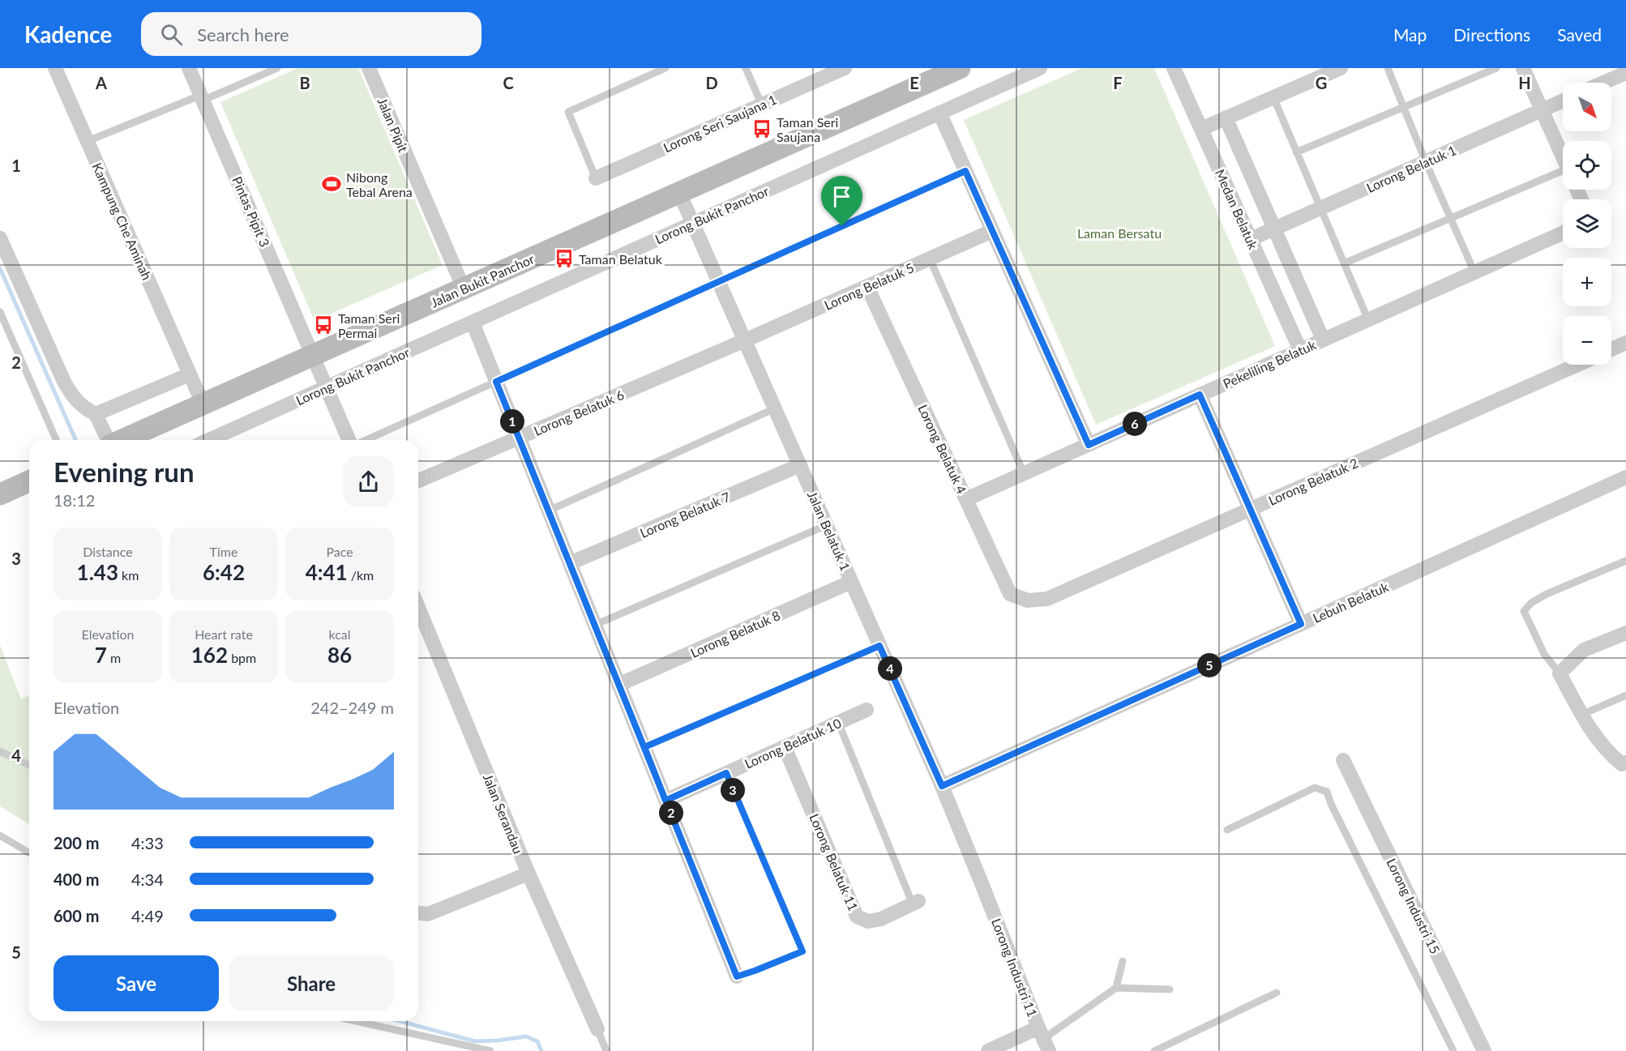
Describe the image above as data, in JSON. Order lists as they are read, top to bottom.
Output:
{
  "streets": {
    "main road": ["Jalan Bukit Panchor"],
    "street": [
      "Lorong Seri Saujana 1",
      "Jalan Pipit",
      "Lorong Belatuk 1",
      "Medan Belatuk",
      "Pintas Pipit 3",
      "Lorong Bukit Panchor",
      "Kampung Che Aminah",
      "Lorong Belatuk 5",
      "Pekeliling Belatuk",
      "Lorong Belatuk 6",
      "Lorong Belatuk 4",
      "Lorong Belatuk 2",
      "Lorong Belatuk 7",
      "Jalan Belatuk 1",
      "Lebuh Belatuk",
      "Lorong Belatuk 8",
      "Lorong Belatuk 10",
      "Jalan Serandau",
      "Lorong Belatuk 11",
      "Lorong Industri 15",
      "Lorong Industri 11"
    ]
  },
  "crossings": [
    ["Jalan Pipit", "Jalan Bukit Panchor"],
    ["Lorong Belatuk 1", "Medan Belatuk"],
    ["Medan Belatuk", "Pekeliling Belatuk"],
    ["Pintas Pipit 3", "Jalan Bukit Panchor"],
    ["Lorong Bukit Panchor", "Jalan Belatuk 1"],
    ["Kampung Che Aminah", "Jalan Bukit Panchor"],
    ["Jalan Bukit Panchor", "Jalan Belatuk 1"],
    ["Lorong Belatuk 5", "Lorong Belatuk 6"],
    ["Lorong Belatuk 5", "Lorong Belatuk 4"],
    ["Lorong Belatuk 5", "Jalan Belatuk 1"],
    ["Pekeliling Belatuk", "Lorong Belatuk 4"],
    ["Lorong Belatuk 6", "Jalan Belatuk 1"],
    ["Lorong Belatuk 4", "Lorong Belatuk 2"],
    ["Lorong Belatuk 7", "Jalan Belatuk 1"],
    ["Jalan Belatuk 1", "Lebuh Belatuk"],
    ["Jalan Belatuk 1", "Lorong Belatuk 8"],
    ["Jalan Belatuk 1", "Lorong Industri 11"],
    ["Lorong Belatuk 10", "Lorong Belatuk 11"]
  ],
  "parks": ["Laman Bersatu"],
  "places": {
    "bus stop": ["Taman Seri Saujana", "Taman Belatuk", "Taman Seri Permai"],
    "sports": ["Nibong Tebal Arena"]
  },
  "north": "bottom right",
  "page": {
    "header": "Kadence",
    "search": "Search here",
    "nav": ["Map", "Directions", "Saved"],
    "map_buttons": ["+", "−"],
    "pins": [
      "1",
      "6",
      "5",
      "4",
      "3",
      "2"
    ],
    "heading": ["Evening run", "18:12"],
    "stats": [
      ["Distance", "1.43 km"],
      ["Time", "6:42"],
      ["Pace", "4:41 /km"],
      ["Elevation", "7 m"],
      ["Heart rate", "162 bpm"],
      ["kcal", "86"]
    ],
    "chart": ["Elevation", "242–249 m"],
    "list": [
      {
        "name": "200 m",
        "note": "4:33"
      },
      {
        "name": "400 m",
        "note": "4:34"
      },
      {
        "name": "600 m",
        "note": "4:49"
      }
    ],
    "buttons": ["Save", "Share"]
  },
  "grid": {
    "columns": [
      "A",
      "B",
      "C",
      "D",
      "E",
      "F",
      "G",
      "H"
    ],
    "rows": [
      "1",
      "2",
      "3",
      "4",
      "5"
    ]
  }
}
